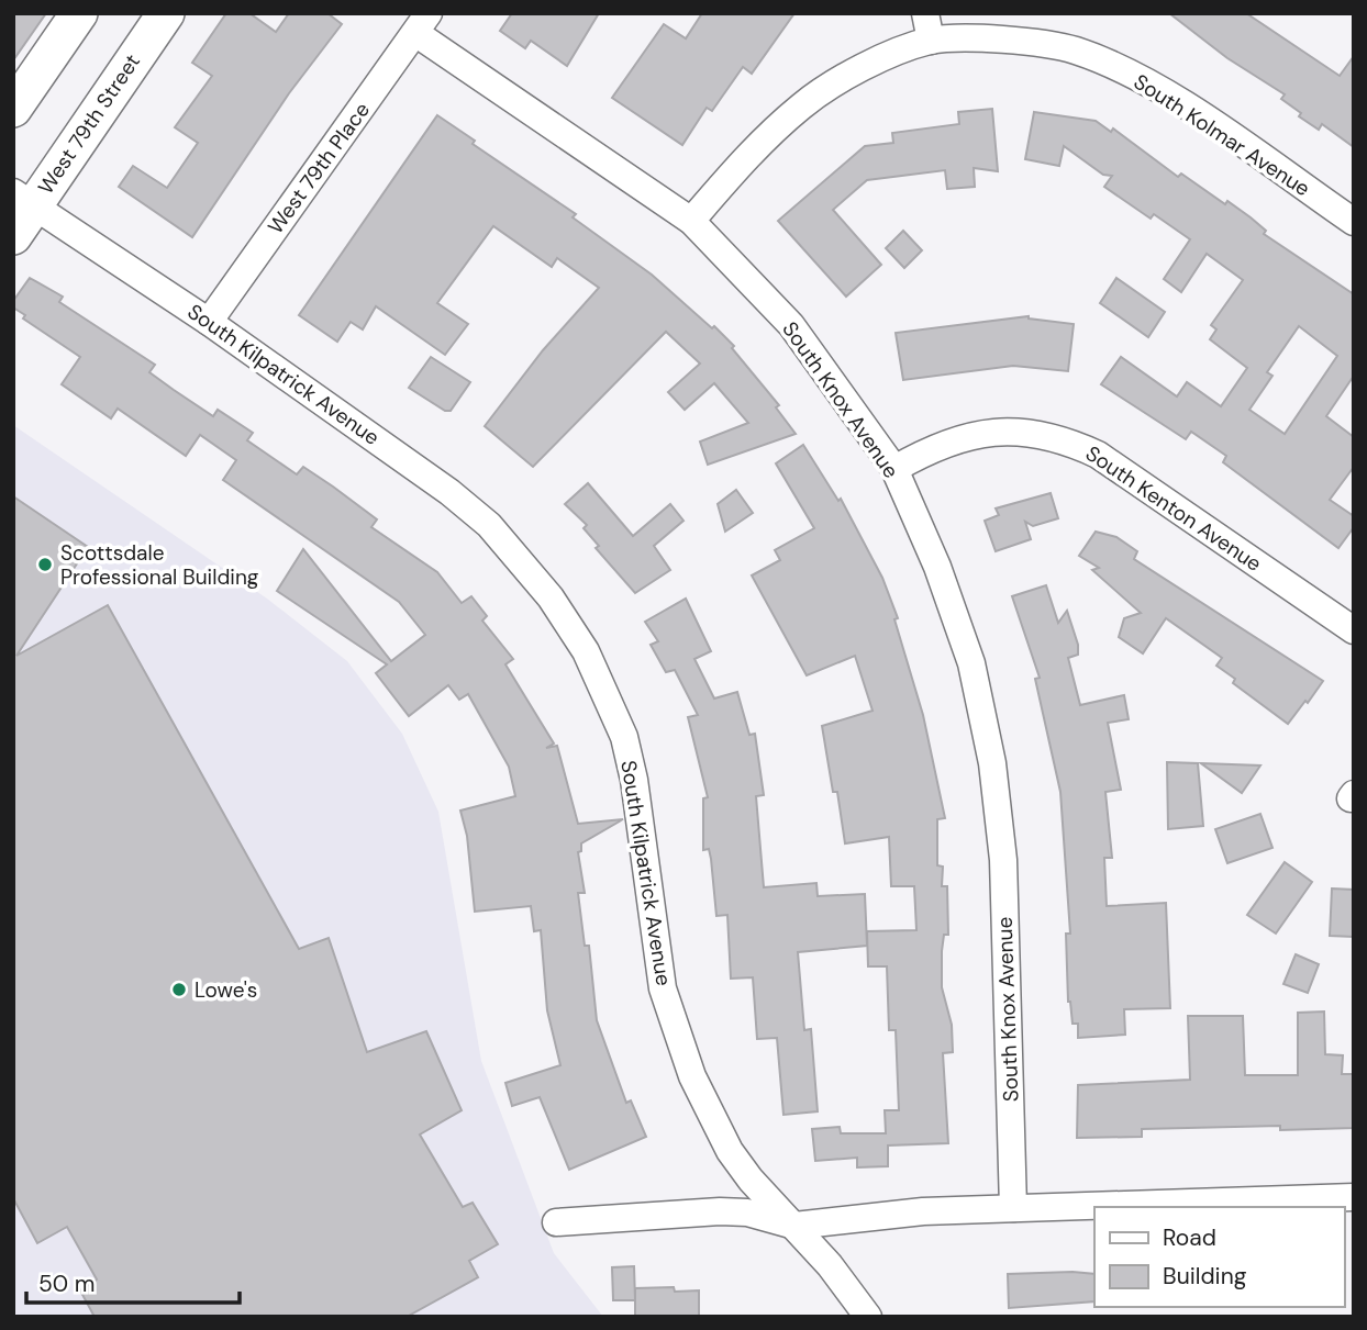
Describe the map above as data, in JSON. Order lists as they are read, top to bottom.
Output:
{
  "streets": {
    "main road": ["West 79th Street"],
    "street": [
      "South Kolmar Avenue",
      "West 79th Place",
      "South Kilpatrick Avenue",
      "South Knox Avenue",
      "South Kenton Avenue"
    ]
  },
  "crossings": [
    ["West 79th Street", "South Kilpatrick Avenue"],
    ["South Kolmar Avenue", "South Knox Avenue"],
    ["West 79th Place", "South Kilpatrick Avenue"],
    ["West 79th Place", "South Knox Avenue"],
    ["South Knox Avenue", "South Kenton Avenue"]
  ],
  "places": ["Scottsdale Professional Building", "Lowe's"],
  "legend": ["Road", "Building"],
  "scale_bar": "50 m"
}
